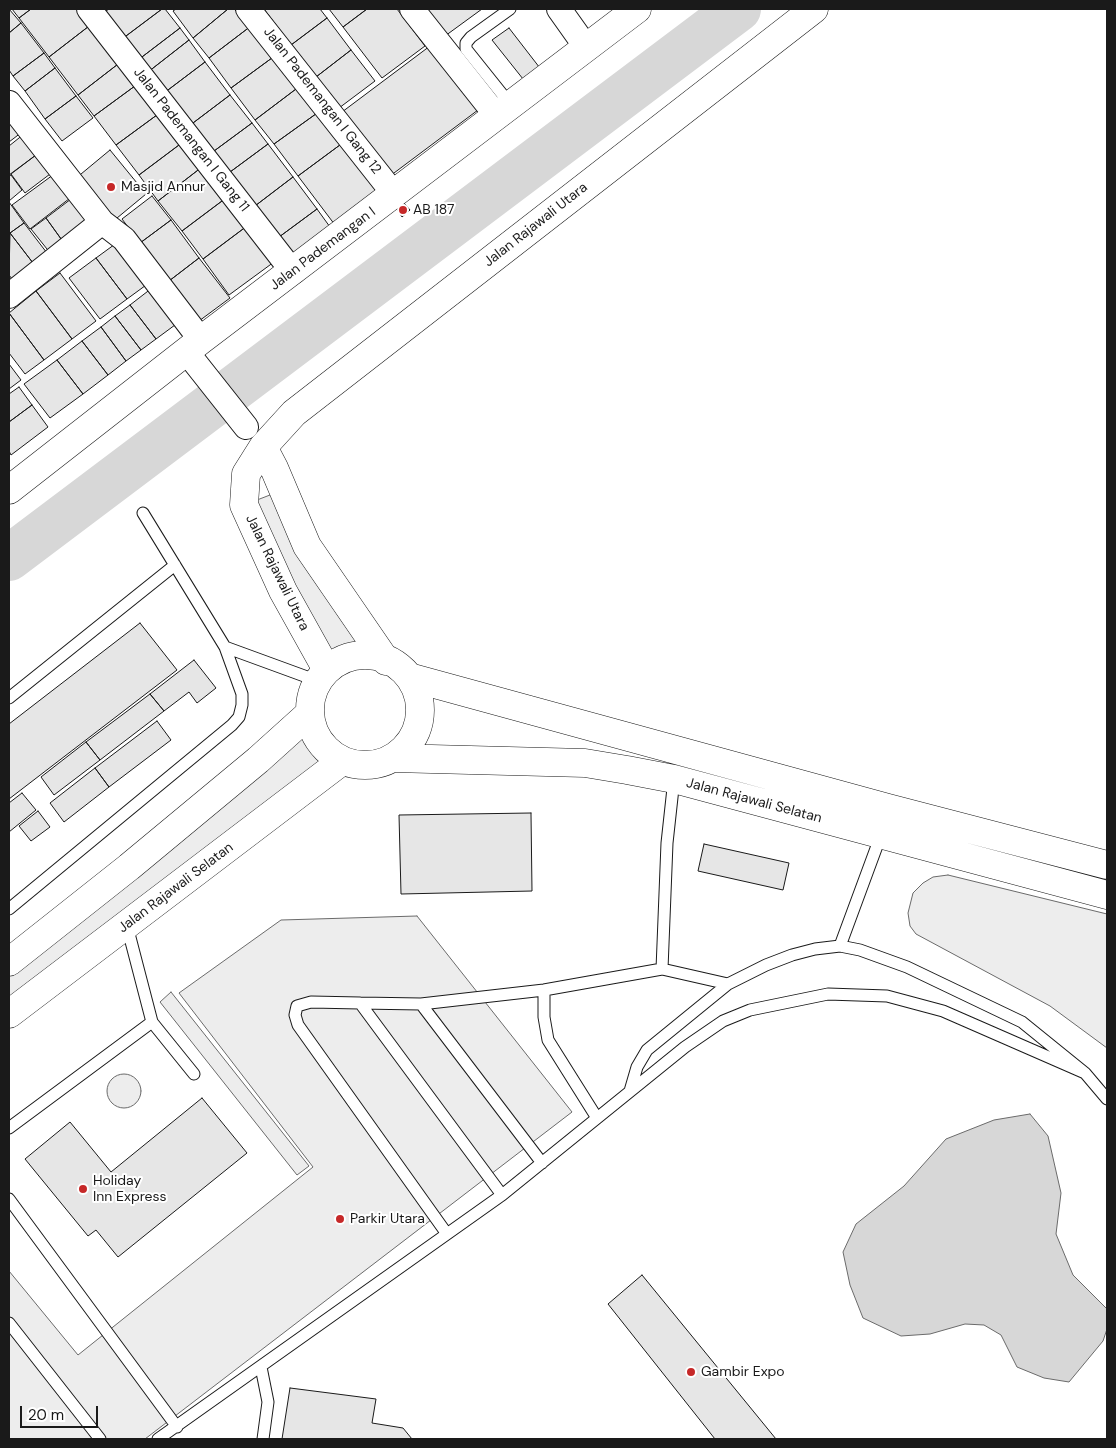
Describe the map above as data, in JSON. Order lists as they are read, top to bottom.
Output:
{
  "streets": {
    "main road": ["Jalan Rajawali Utara", "Jalan Pademangan I", "Jalan Rajawali Selatan"],
    "street": ["Jalan Pademangan I Gang 12", "Jalan Pademangan I Gang 11"]
  },
  "crossings": [
    ["Jalan Pademangan I Gang 12", "Jalan Pademangan I"],
    ["Jalan Pademangan I Gang 11", "Jalan Pademangan I"],
    ["Jalan Rajawali Utara", "Jalan Rajawali Selatan"]
  ],
  "places": [
    "Masjid Annur",
    "AB 187",
    "Holiday Inn Express",
    "Parkir Utara",
    "Gambir Expo"
  ],
  "scale_bar": "20 m"
}
